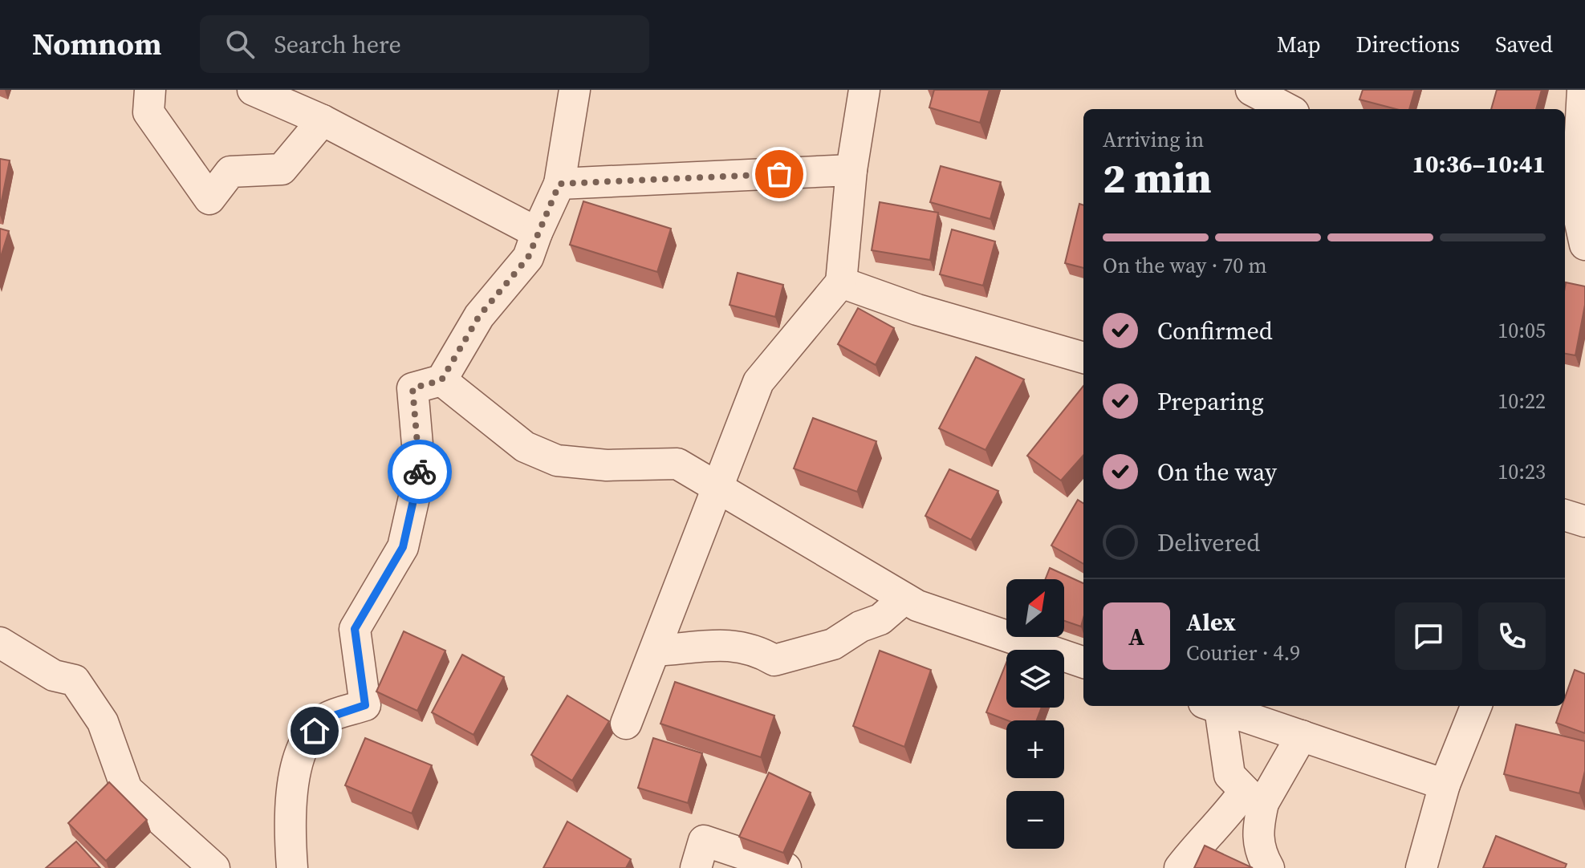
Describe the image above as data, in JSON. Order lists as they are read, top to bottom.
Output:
{
  "north": "top right",
  "page": {
    "header": "Nomnom",
    "search": "Search here",
    "nav": ["Map", "Directions", "Saved"],
    "heading": ["2 min", "Arriving in", "10:36–10:41"],
    "panel": ["Alex", "Courier · 4.9"],
    "bar": "On the way · 70 m",
    "list": [
      ["Confirmed", "10:05"],
      ["Preparing", "10:22"],
      ["On the way", "10:23"],
      "Delivered"
    ],
    "map_buttons": ["+", "−"],
    "round": "A"
  }
}
